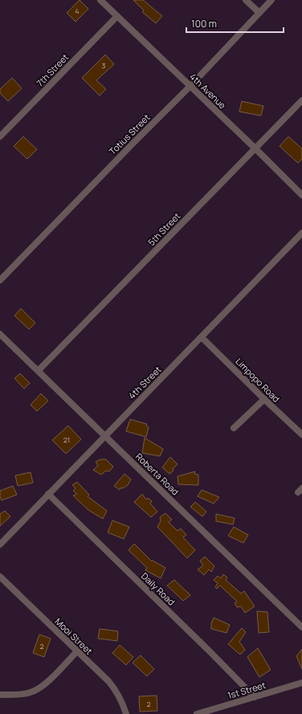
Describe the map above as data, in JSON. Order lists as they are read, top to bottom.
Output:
{
  "streets": {
    "street": [
      "7th Street",
      "4th Avenue",
      "Totius Street",
      "5th Street",
      "Limpopo Road",
      "4th Street",
      "Roberta Road",
      "Daily Road",
      "Mooi Street",
      "1st Street"
    ]
  },
  "crossings": [
    ["7th Street", "4th Avenue"],
    ["4th Avenue", "Totius Street"],
    ["4th Avenue", "5th Street"],
    ["5th Street", "Roberta Road"],
    ["Limpopo Road", "4th Street"],
    ["4th Street", "Roberta Road"],
    ["4th Street", "Daily Road"],
    ["Daily Road", "1st Street"]
  ],
  "house_numbers": [
    "4",
    "3",
    "21",
    "2",
    "2"
  ],
  "scale_bar": "100 m"
}
